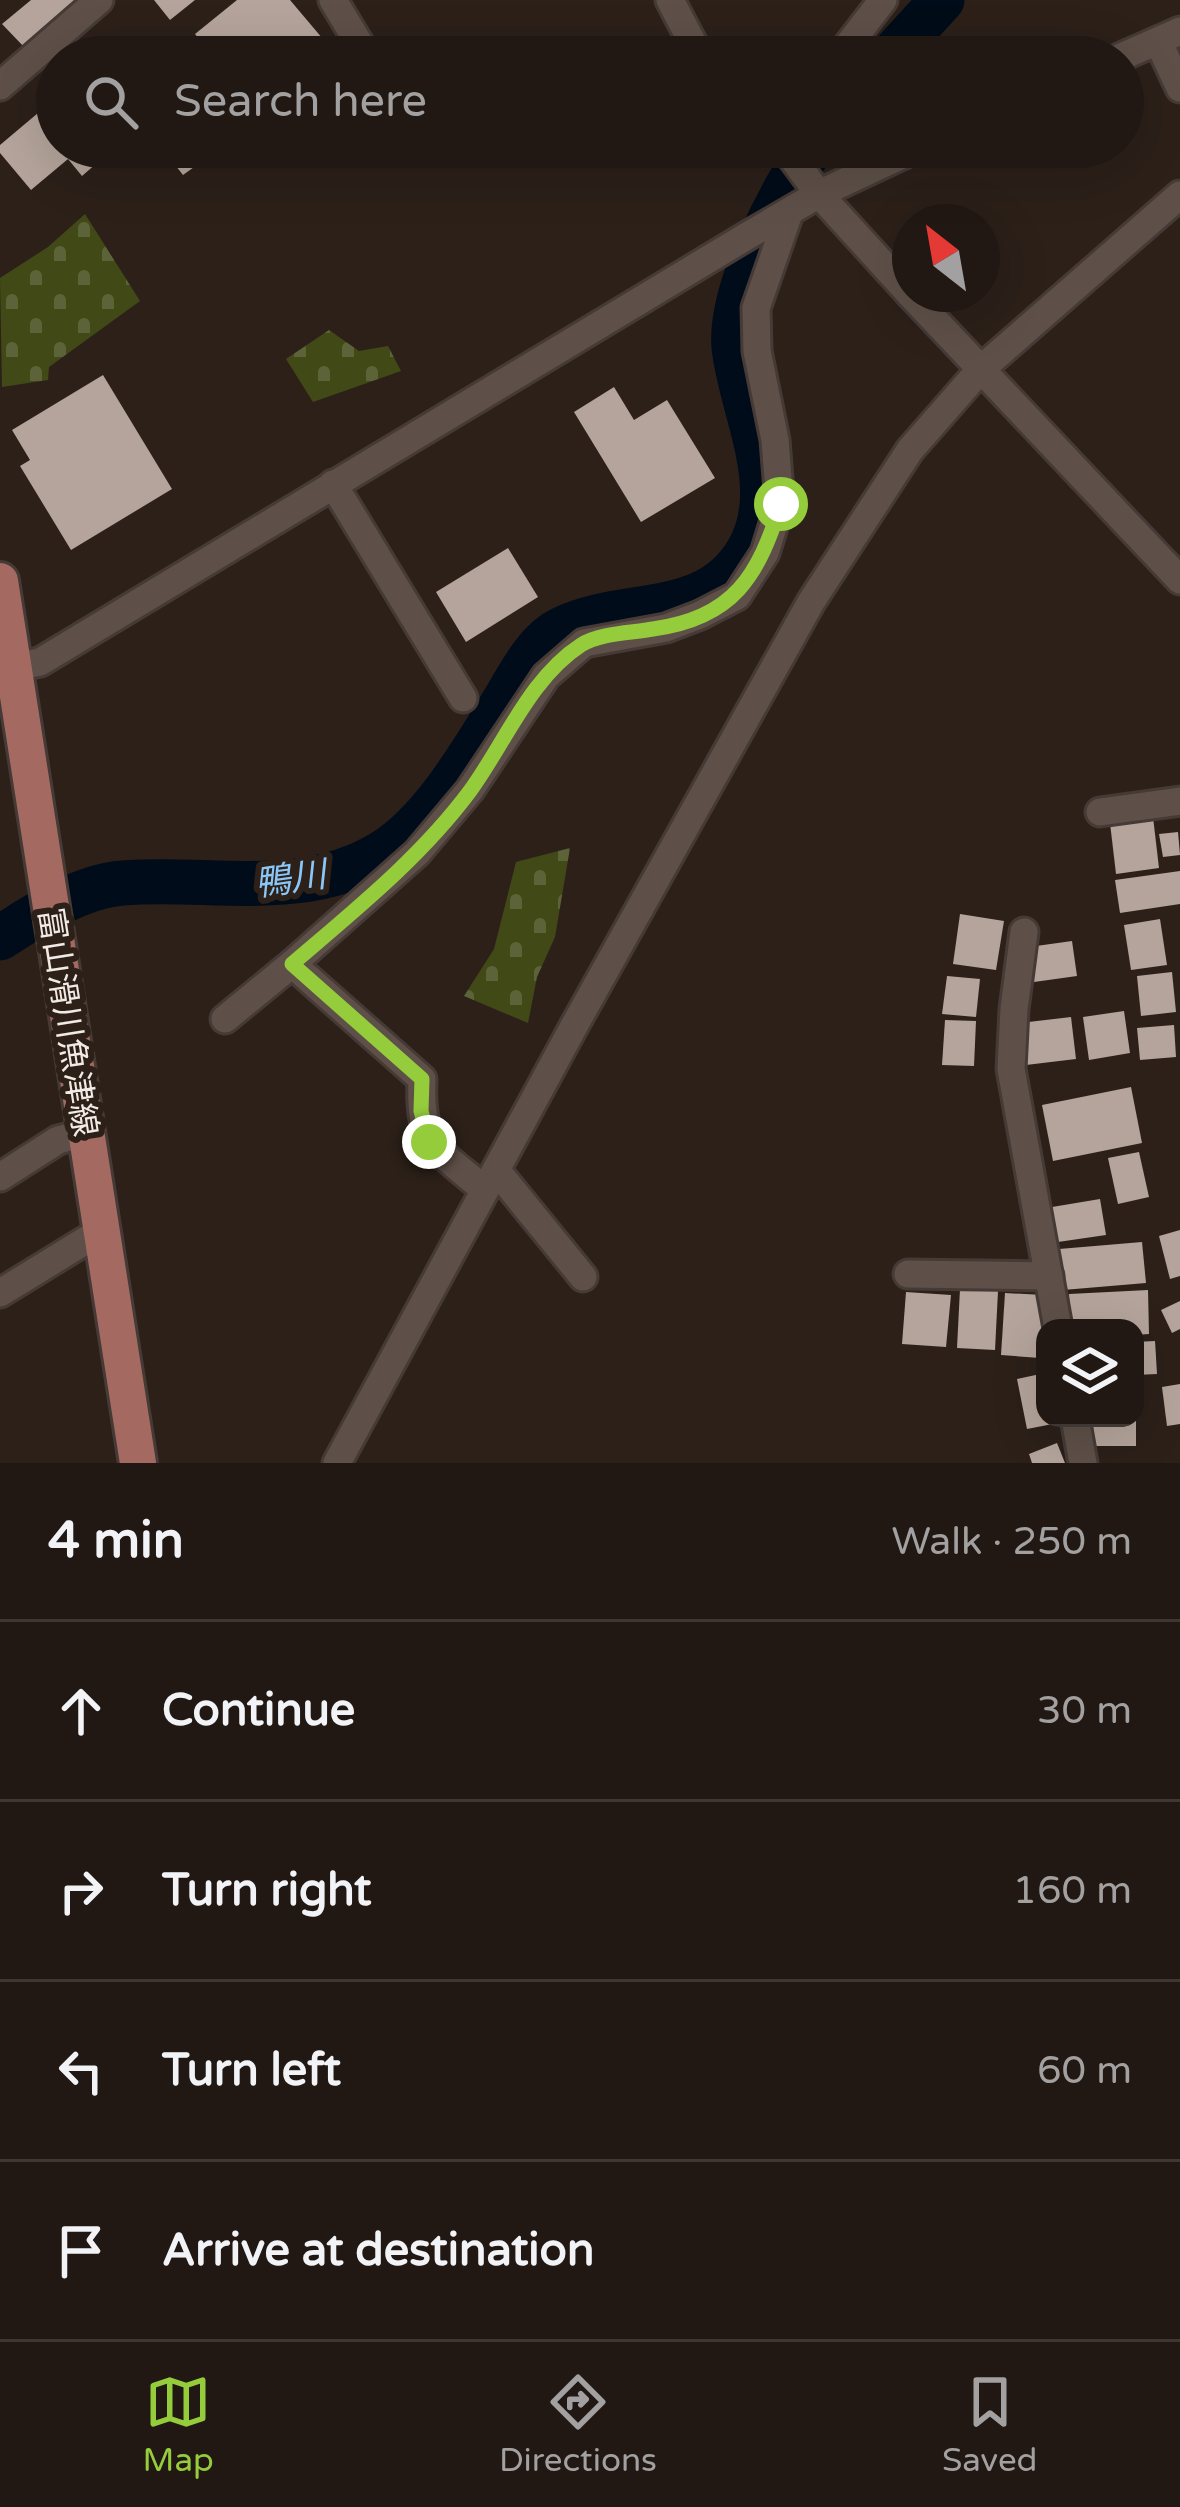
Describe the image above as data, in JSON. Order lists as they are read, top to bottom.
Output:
{
  "streets": {
    "main road": ["富山滑川魚津線"]
  },
  "water": ["鴨川"],
  "north": "top left",
  "page": {
    "search": "Search here",
    "heading": ["4 min", "Walk · 250 m"],
    "list": [
      ["Continue", "30 m"],
      ["Turn right", "160 m"],
      ["Turn left", "60 m"],
      "Arrive at destination"
    ],
    "nav": ["Map", "Directions", "Saved"]
  }
}
